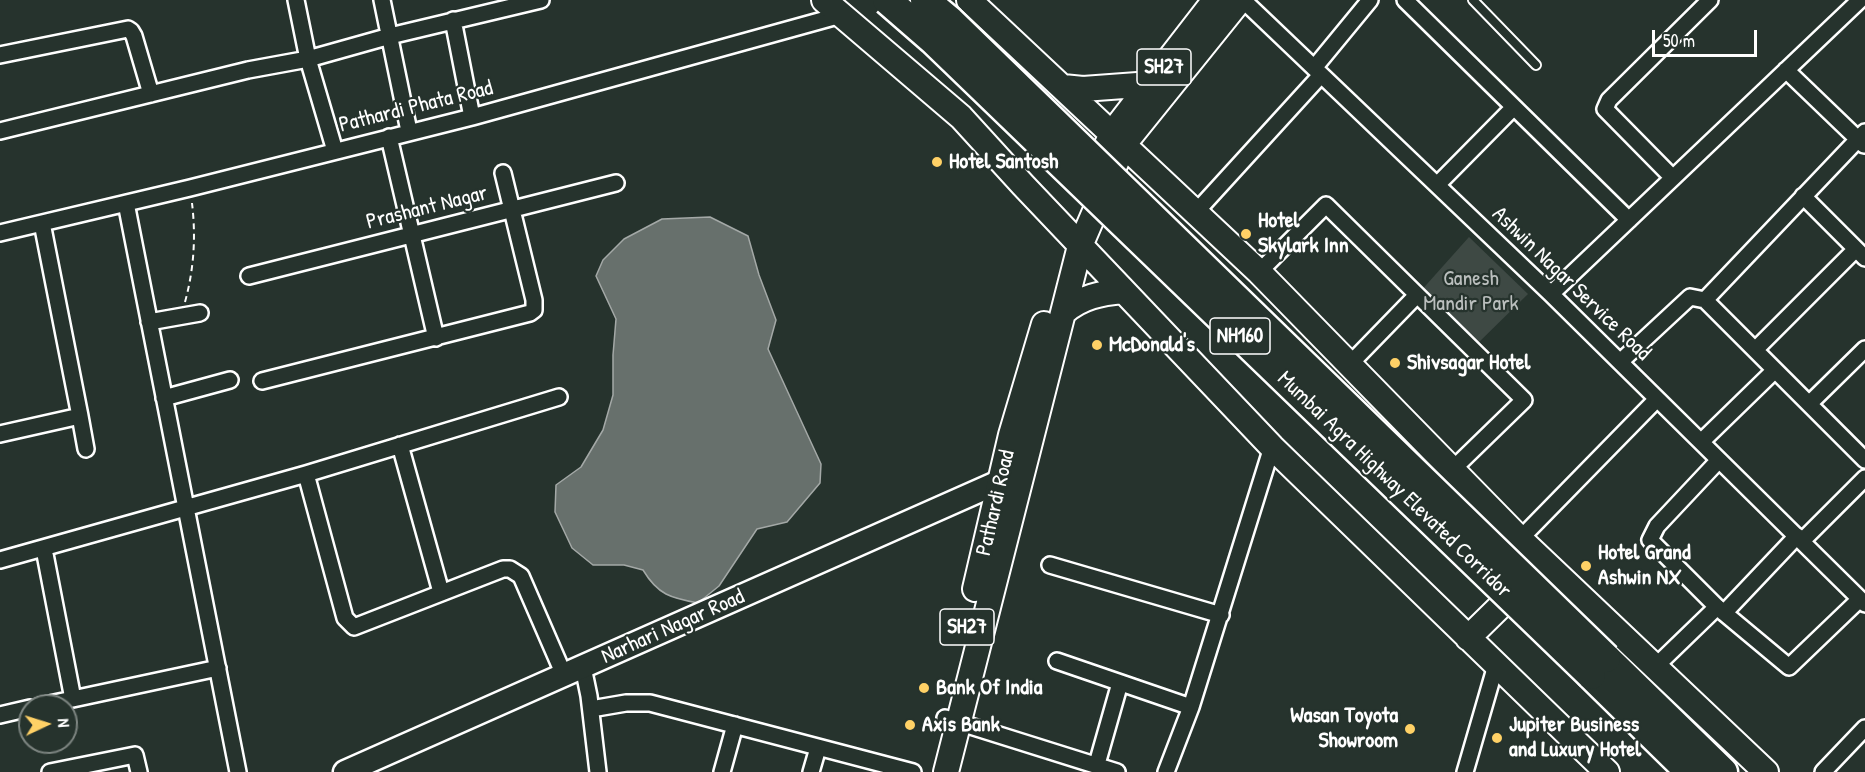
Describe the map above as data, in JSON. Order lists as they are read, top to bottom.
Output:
{
  "streets": {
    "highway": ["NH160", "Mumbai Agra Highway Elevated Corridor"],
    "main road": ["SH27", "Pathardi Road"],
    "street": [
      "Pathardi Phata Road",
      "Prashant Nagar",
      "Ashwin Nagar Service Road",
      "Narhari Nagar Road"
    ]
  },
  "crossings": [
    ["SH27", "Pathardi Road"],
    ["Pathardi Road", "Narhari Nagar Road"]
  ],
  "parks": ["Ganesh Mandir Park"],
  "places": [
    "Hotel Santosh",
    "Hotel Skylark Inn",
    "McDonald's",
    "Shivsagar Hotel",
    "Hotel Grand Ashwin NX",
    "Bank Of India",
    "Axis Bank",
    "Wasan Toyota Showroom",
    "Jupiter Business and Luxury Hotel"
  ],
  "scale_bar": "50 m",
  "north": "right"
}
